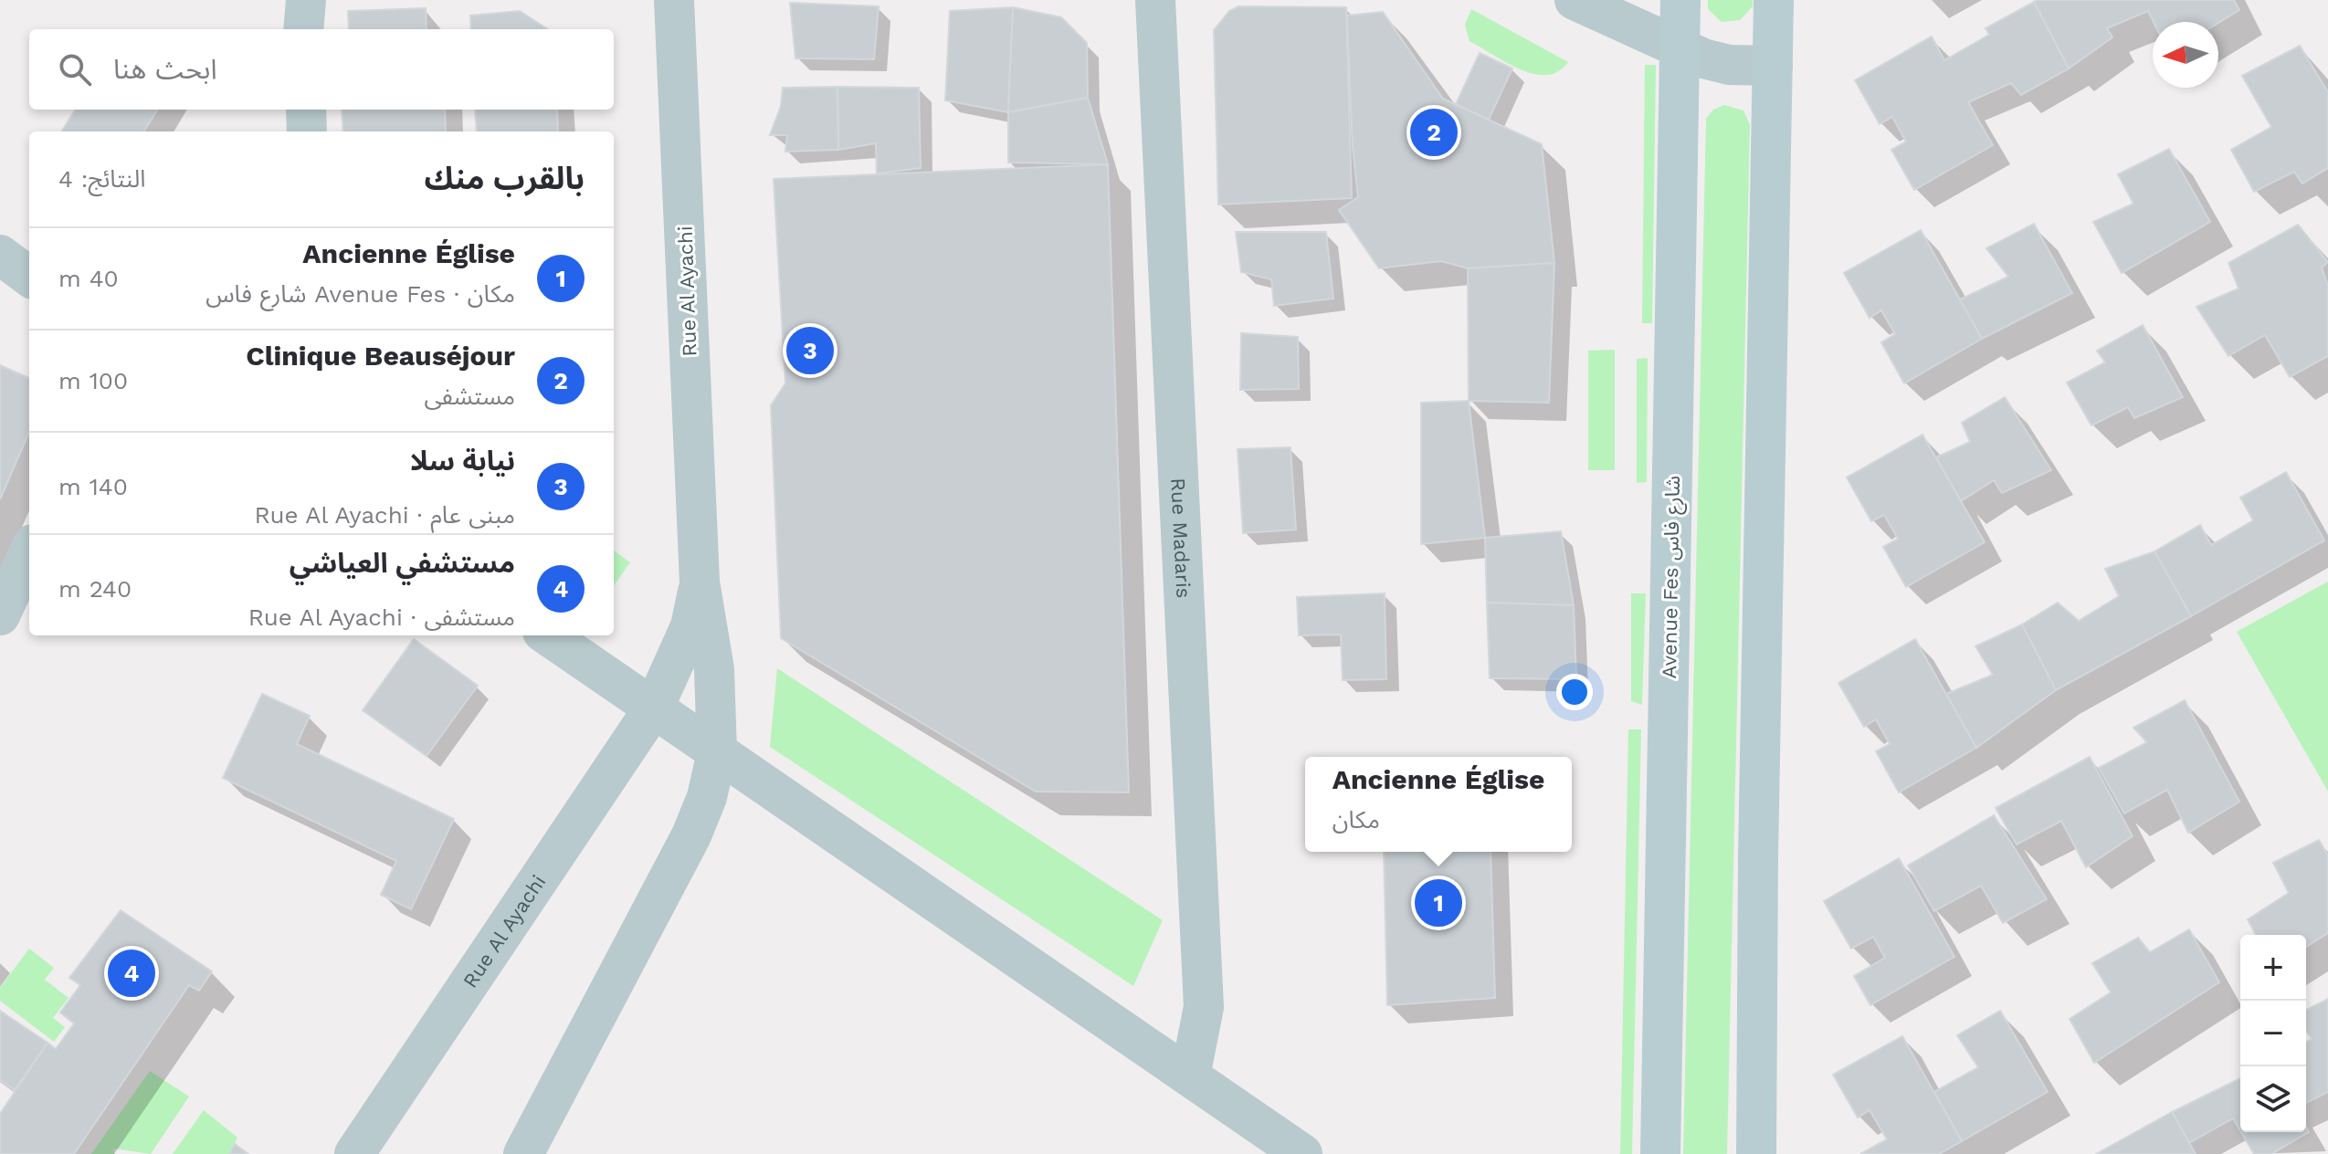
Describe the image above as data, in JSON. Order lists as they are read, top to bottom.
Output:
{
  "streets": {
    "main road": ["Avenue Fes شارع فاس"],
    "street": ["Rue Al Ayachi", "Rue Madaris"]
  },
  "north": "left",
  "page": {
    "search": "ابحث هنا",
    "pins": [
      "2",
      "3",
      "1",
      "4"
    ],
    "heading": ["بالقرب منك", "النتائج: 4"],
    "list": [
      {
        "mark": "1",
        "name": "Ancienne Église",
        "note": "مكان · Avenue Fes شارع فاس",
        "value": "40 m"
      },
      {
        "mark": "2",
        "name": "Clinique Beauséjour",
        "note": "مستشفى",
        "value": "100 m"
      },
      {
        "mark": "3",
        "name": "نيابة سلا",
        "note": "مبنى عام · Rue Al Ayachi",
        "value": "140 m"
      },
      {
        "mark": "4",
        "name": "مستشفي العياشي",
        "note": "مستشفى · Rue Al Ayachi",
        "value": "240 m"
      }
    ],
    "popup": ["Ancienne Église", "مكان"],
    "map_buttons": ["+", "−"]
  }
}
